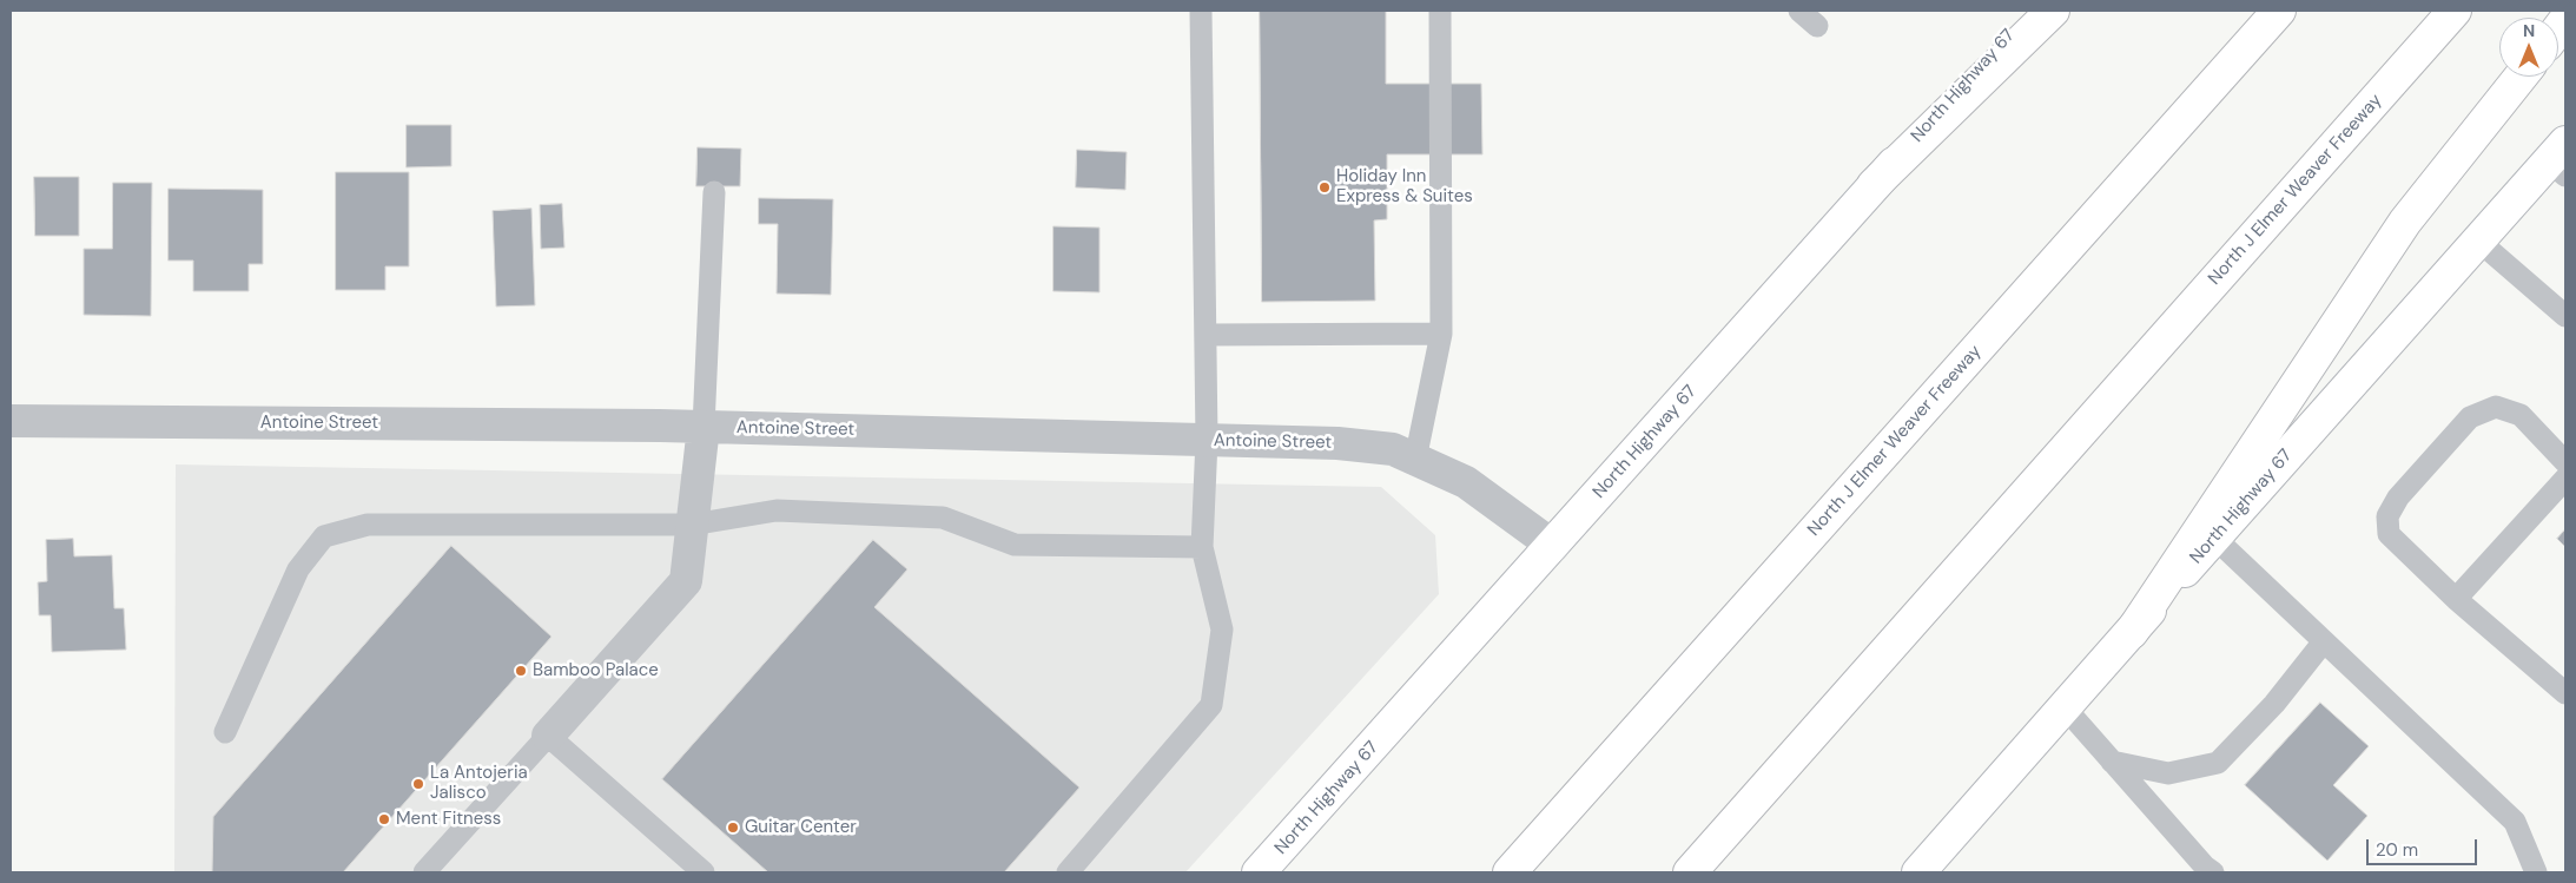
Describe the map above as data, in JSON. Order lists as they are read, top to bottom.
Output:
{
  "streets": {
    "main road": ["North Highway 67", "North J Elmer Weaver Freeway"],
    "street": ["Antoine Street"]
  },
  "crossings": [
    ["North Highway 67", "Antoine Street"]
  ],
  "places": [
    "Holiday Inn Express & Suites",
    "Bamboo Palace",
    "La Antojeria Jalisco",
    "Ment Fitness",
    "Guitar Center"
  ],
  "scale_bar": "20 m",
  "north": "top"
}
